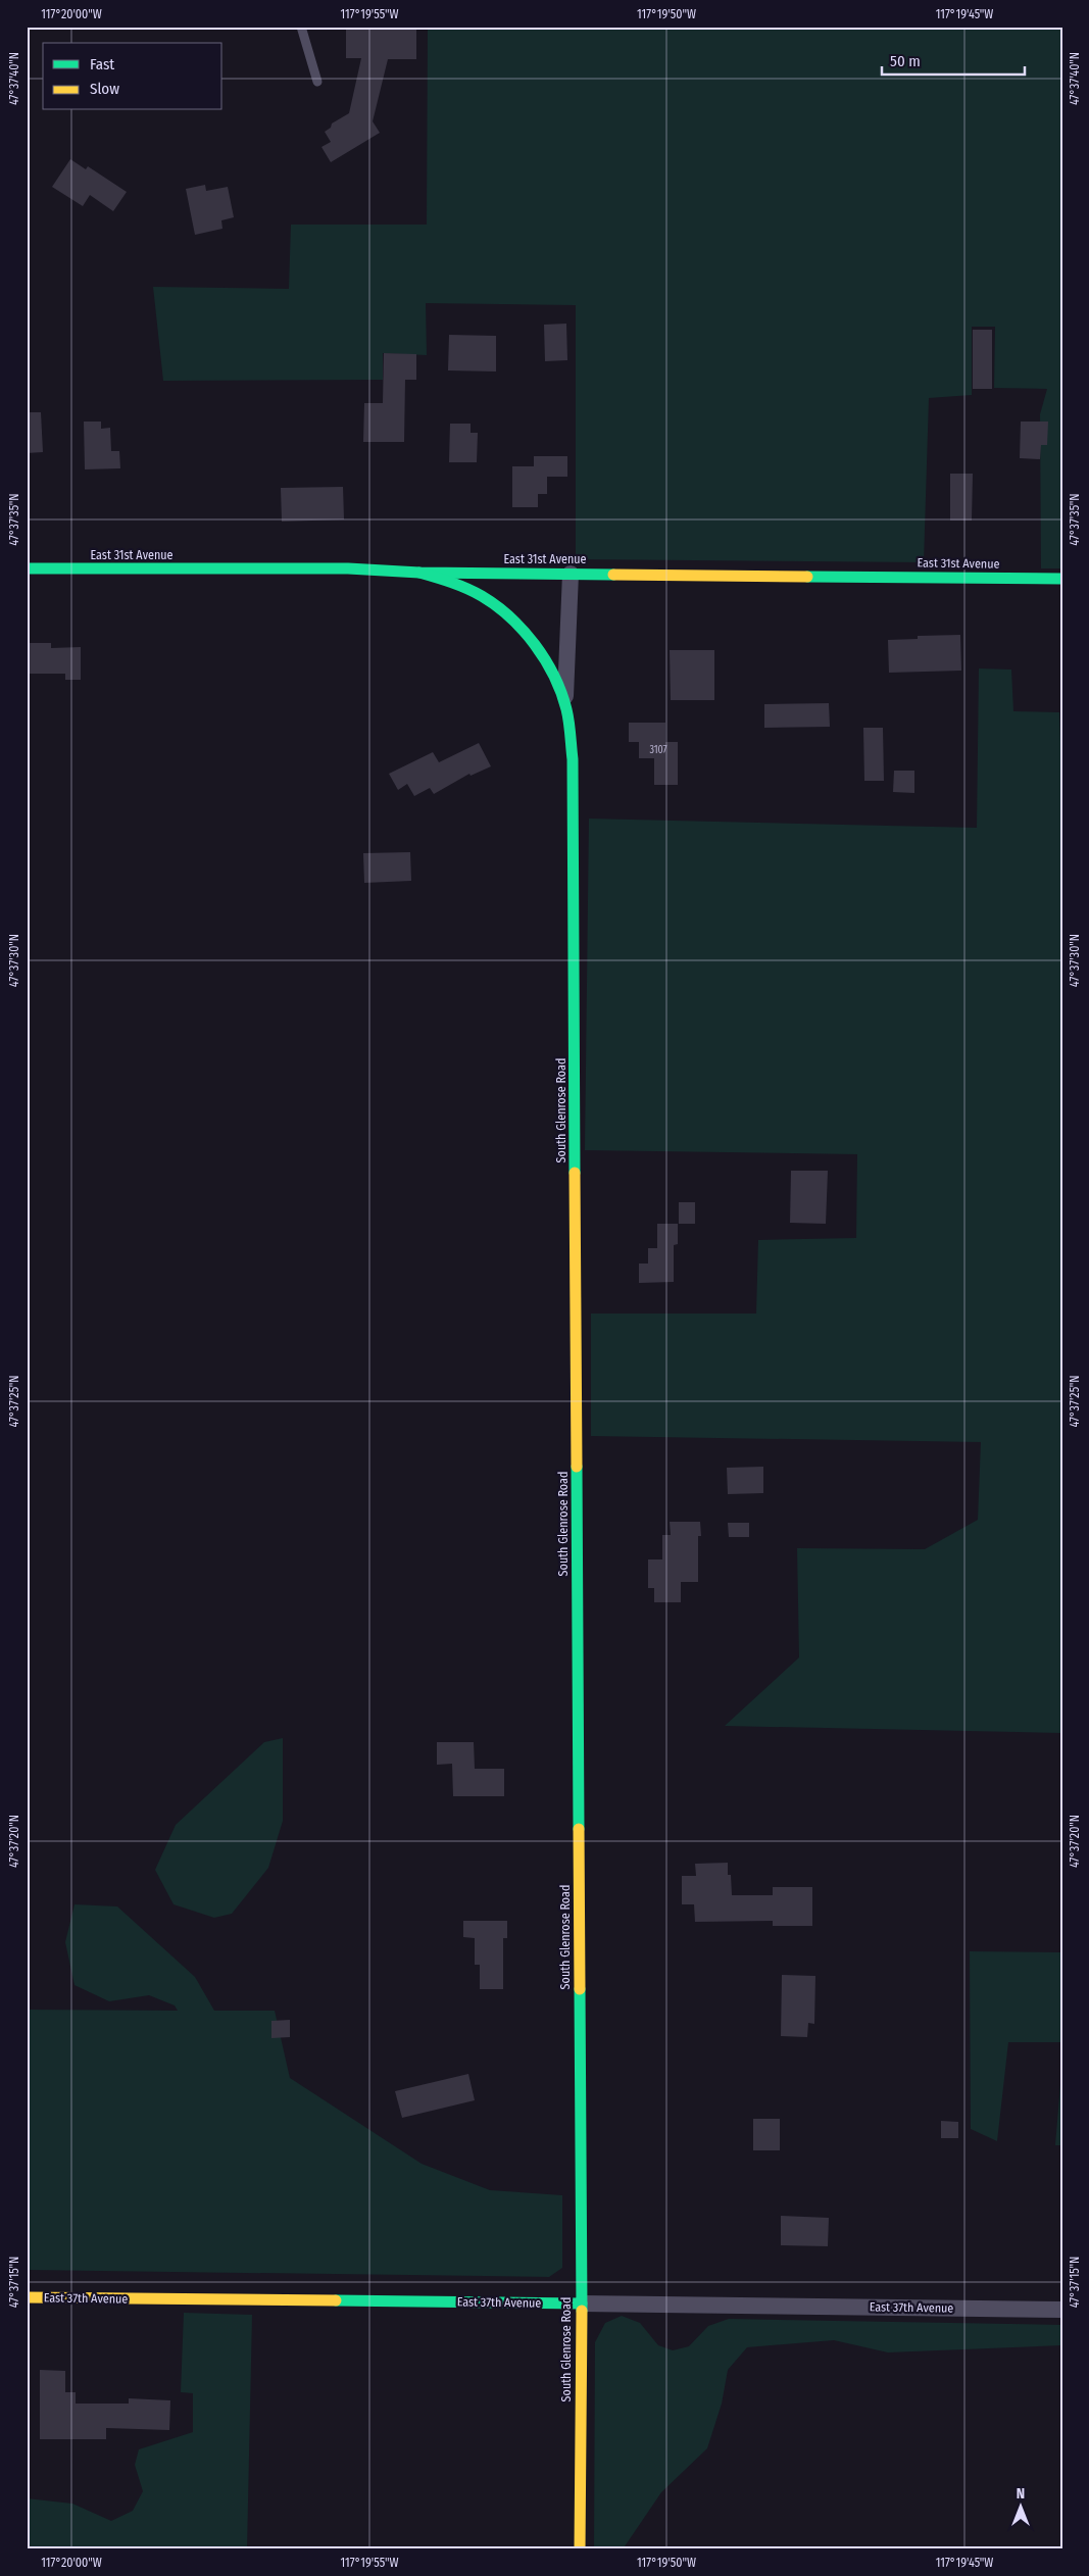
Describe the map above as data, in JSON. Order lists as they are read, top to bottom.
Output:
{
  "streets": {
    "street": ["East 31st Avenue", "South Glenrose Road", "East 37th Avenue"]
  },
  "crossings": [
    ["East 31st Avenue", "South Glenrose Road"],
    ["South Glenrose Road", "East 37th Avenue"]
  ],
  "house_numbers": ["3107"],
  "legend": ["Fast", "Slow"],
  "scale_bar": "50 m",
  "north": "top",
  "coordinates": [
    "117°20'00\"W",
    "117°19'55\"W",
    "117°19'50\"W",
    "117°19'45\"W",
    "47°37'40\"N",
    "47°37'35\"N",
    "47°37'30\"N",
    "47°37'25\"N",
    "47°37'20\"N",
    "47°37'15\"N"
  ]
}
